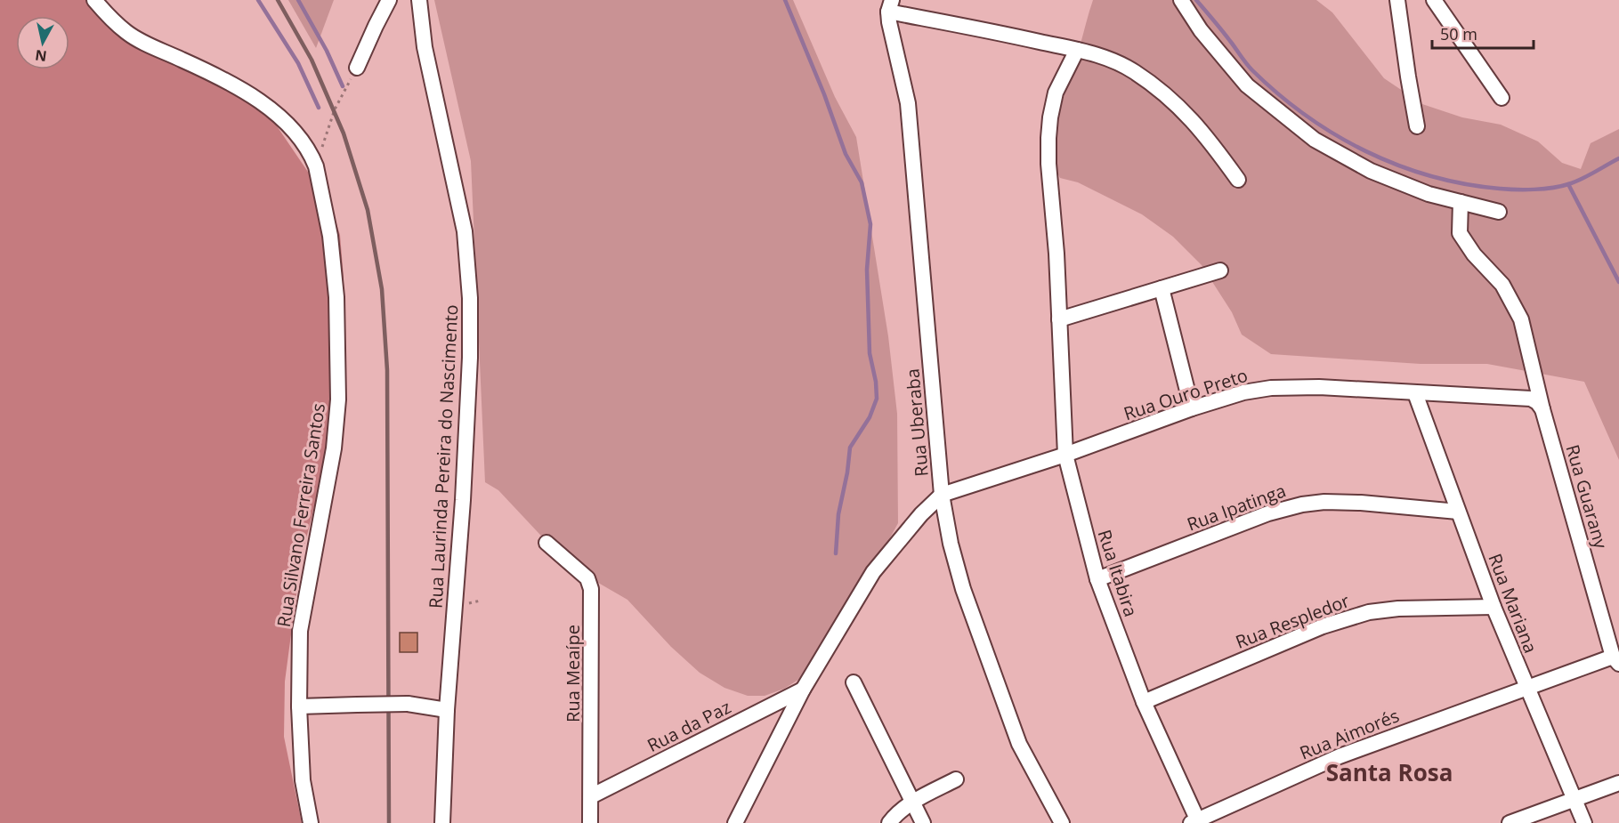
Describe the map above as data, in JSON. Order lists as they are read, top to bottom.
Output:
{
  "streets": {
    "street": [
      "Rua Ouro Preto",
      "Rua Uberaba",
      "Rua Laurinda Pereira do Nascimento",
      "Rua Guarany",
      "Rua Ipatinga",
      "Rua Silvano Ferreira Santos",
      "Rua Itabira",
      "Rua Mariana",
      "Rua Respledor",
      "Rua Meaípe",
      "Rua da Paz",
      "Rua Aimorés"
    ]
  },
  "crossings": [
    ["Rua Ouro Preto", "Rua Uberaba"],
    ["Rua Ouro Preto", "Rua Guarany"],
    ["Rua Ouro Preto", "Rua Itabira"],
    ["Rua Ouro Preto", "Rua Mariana"],
    ["Rua Guarany", "Rua Aimorés"],
    ["Rua Ipatinga", "Rua Itabira"],
    ["Rua Ipatinga", "Rua Mariana"],
    ["Rua Itabira", "Rua Respledor"],
    ["Rua Itabira", "Rua Aimorés"],
    ["Rua Mariana", "Rua Respledor"],
    ["Rua Mariana", "Rua Aimorés"],
    ["Rua Meaípe", "Rua da Paz"]
  ],
  "districts": ["Santa Rosa"],
  "scale_bar": "50 m",
  "north": "bottom"
}
